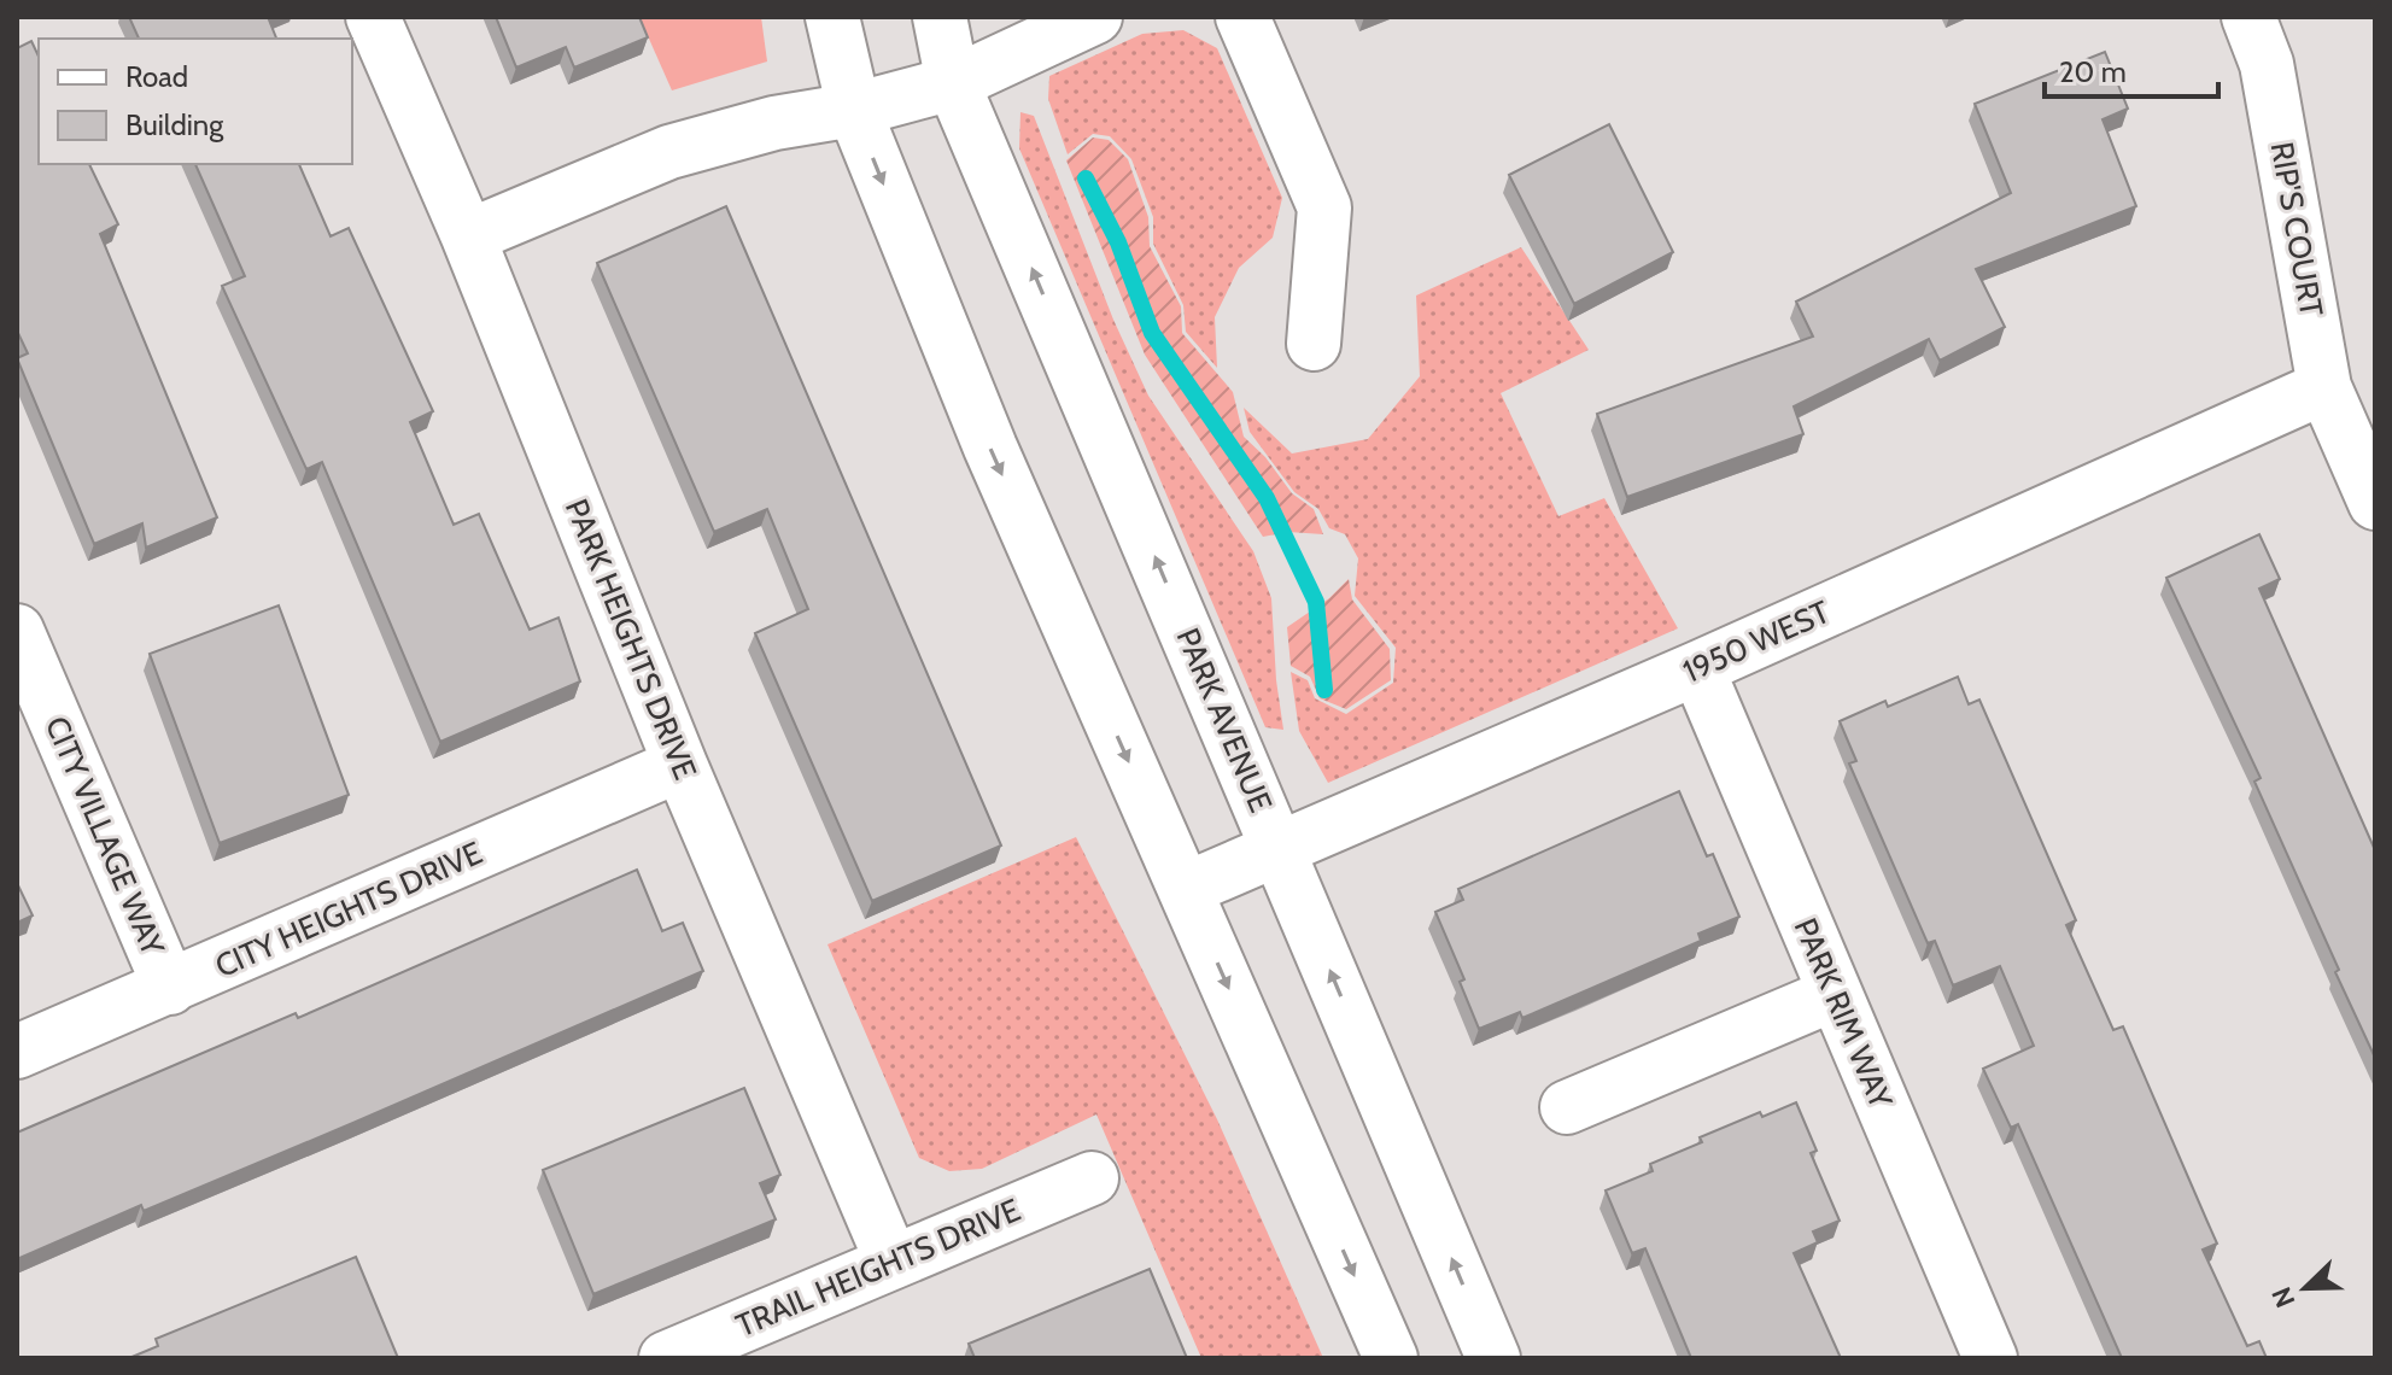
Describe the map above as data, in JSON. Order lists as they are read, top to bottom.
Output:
{
  "streets": {
    "street": [
      "RIP'S COURT",
      "PARK HEIGHTS DRIVE",
      "1950 WEST",
      "PARK AVENUE",
      "CITY VILLAGE WAY",
      "CITY HEIGHTS DRIVE",
      "PARK RIM WAY",
      "TRAIL HEIGHTS DRIVE"
    ]
  },
  "crossings": [
    ["RIP'S COURT", "1950 WEST"],
    ["PARK HEIGHTS DRIVE", "CITY HEIGHTS DRIVE"],
    ["PARK HEIGHTS DRIVE", "TRAIL HEIGHTS DRIVE"],
    ["1950 WEST", "PARK AVENUE"],
    ["1950 WEST", "PARK RIM WAY"],
    ["CITY VILLAGE WAY", "CITY HEIGHTS DRIVE"]
  ],
  "legend": ["Road", "Building"],
  "scale_bar": "20 m",
  "north": "bottom left"
}
